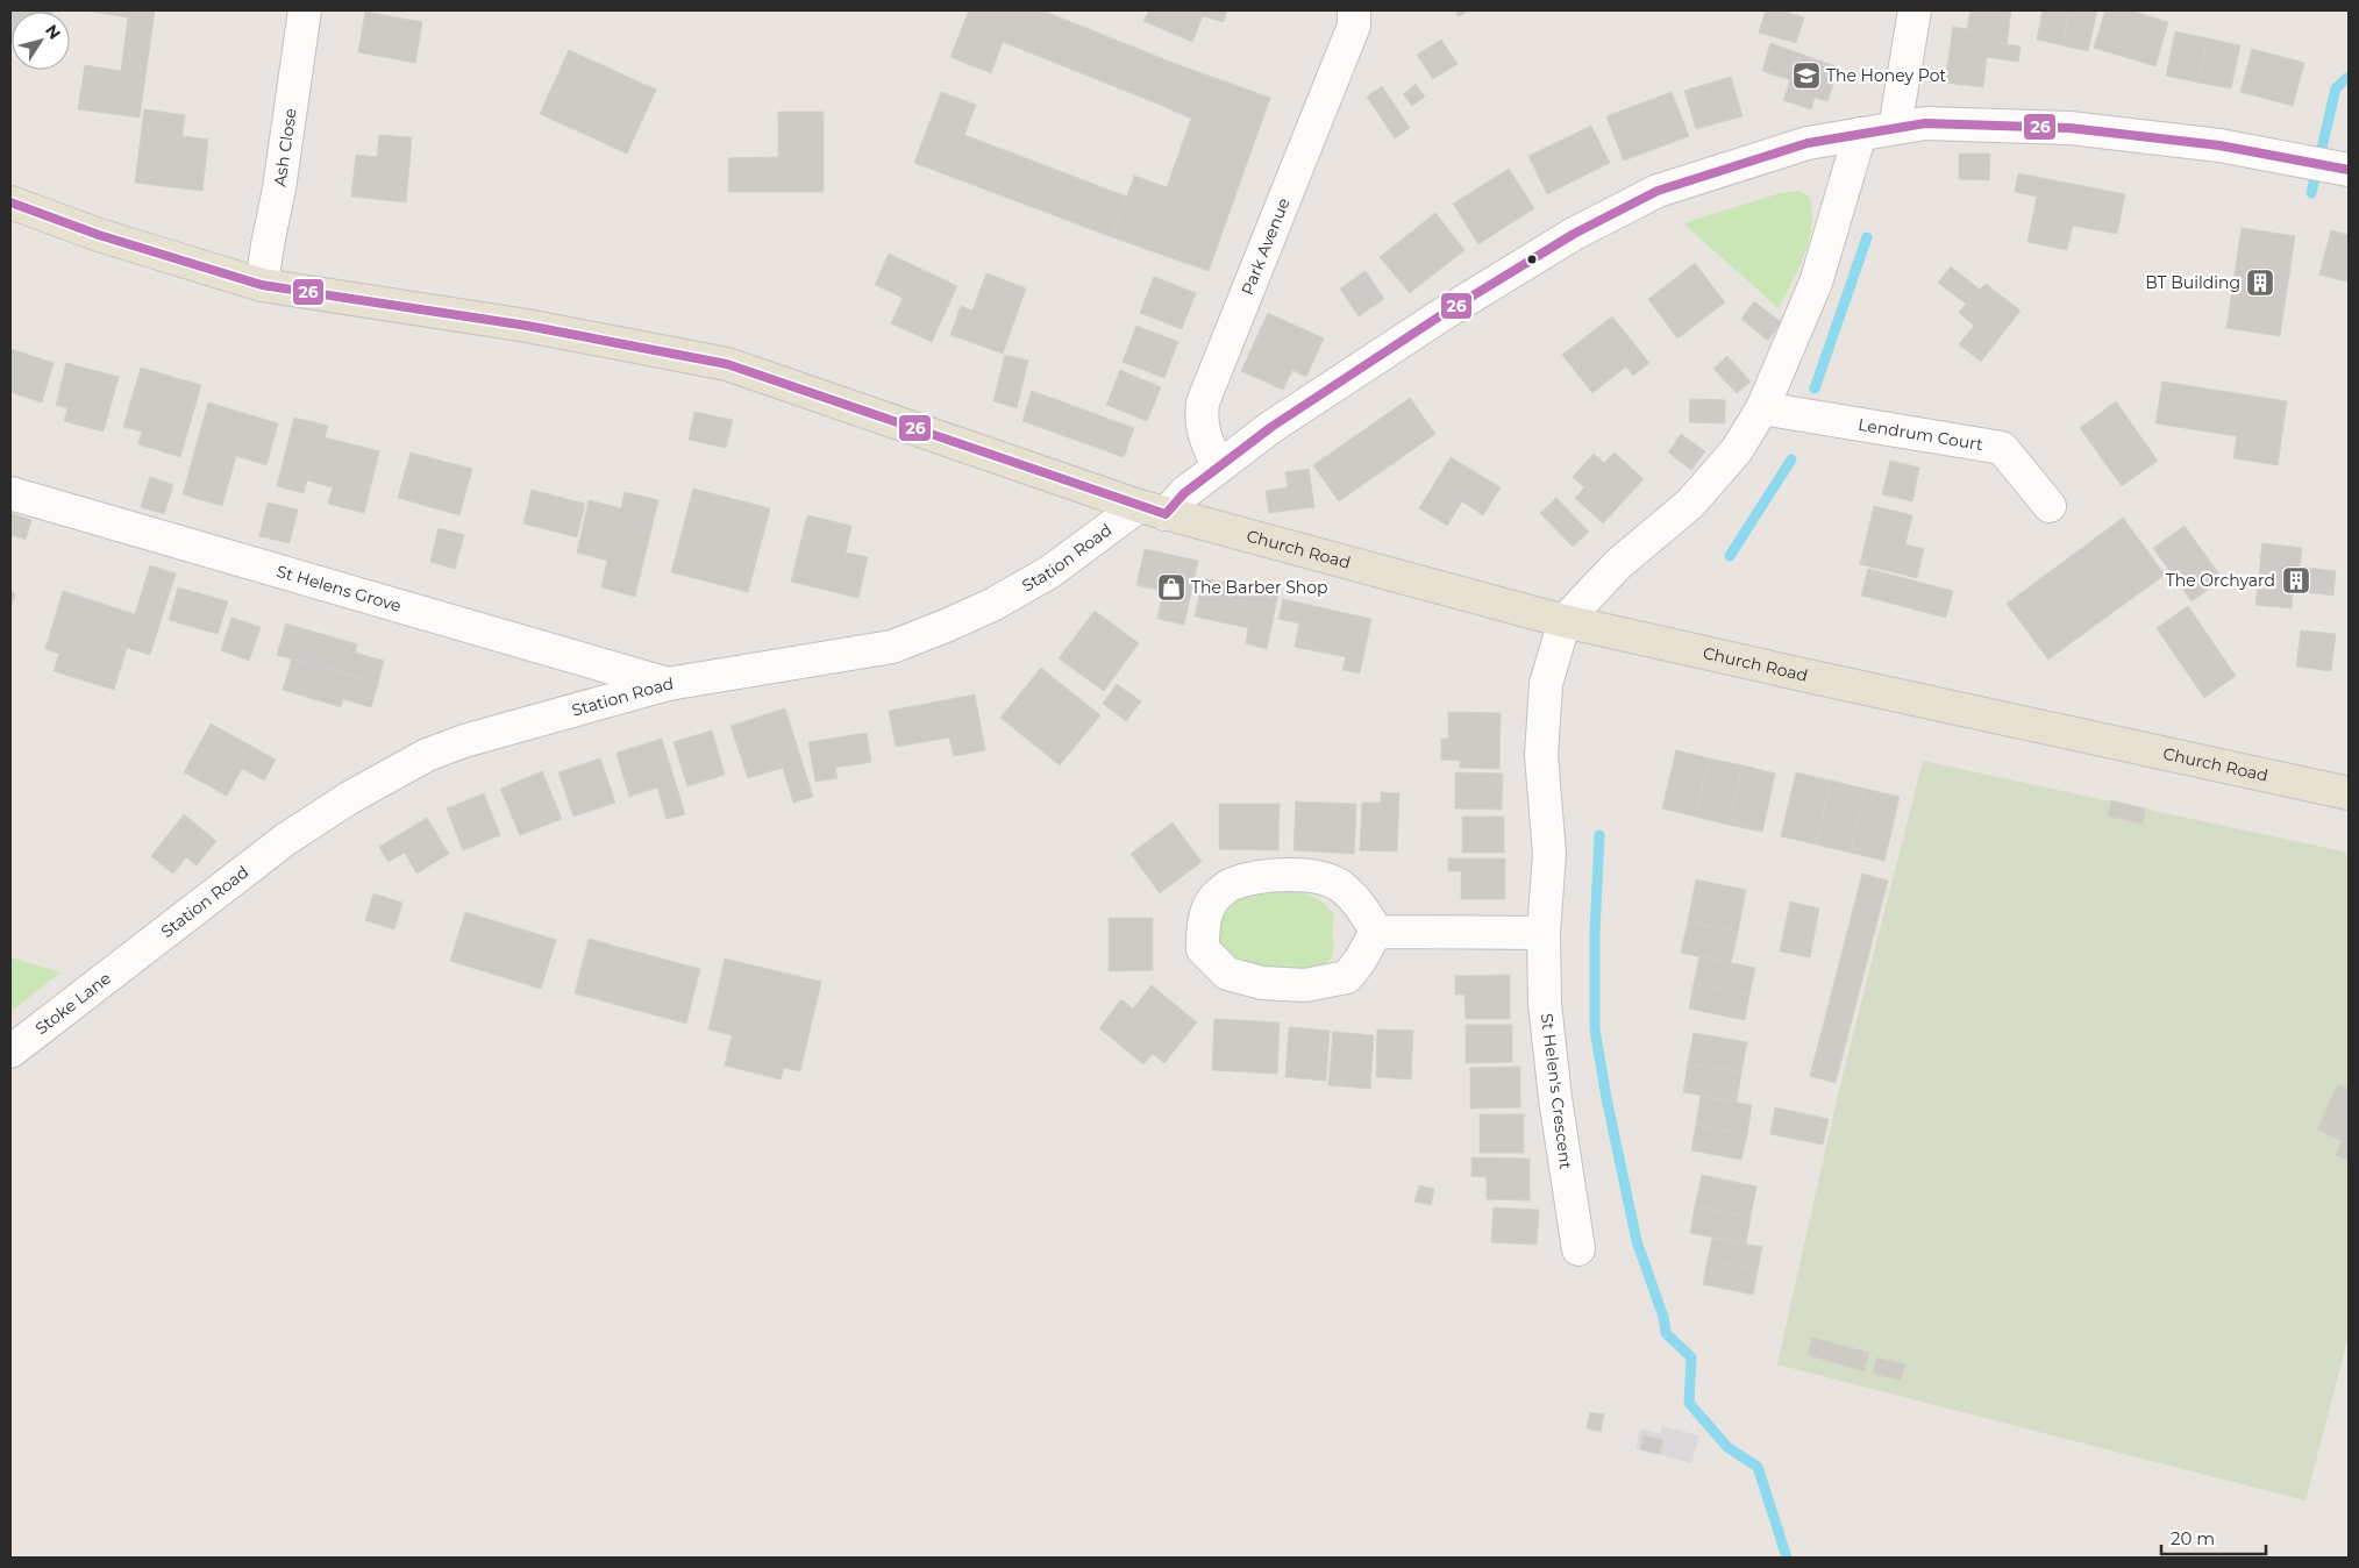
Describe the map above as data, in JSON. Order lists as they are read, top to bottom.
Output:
{
  "streets": {
    "main road": ["Church Road"],
    "street": [
      "Ash Close",
      "Park Avenue",
      "Lendrum Court",
      "Station Road",
      "St Helens Grove",
      "Stoke Lane",
      "St Helen's Crescent"
    ]
  },
  "crossings": [
    ["Ash Close", "Church Road"],
    ["Park Avenue", "Station Road"],
    ["Church Road", "Station Road"],
    ["Church Road", "St Helen's Crescent"],
    ["Station Road", "St Helens Grove"],
    ["Station Road", "Stoke Lane"]
  ],
  "places": {
    "school or university": ["The Honey Pot"],
    "building": ["BT Building", "The Orchyard"],
    "shop": ["The Barber Shop"]
  },
  "lines": ["transit line 26"],
  "scale_bar": "20 m",
  "north": "top right"
}
